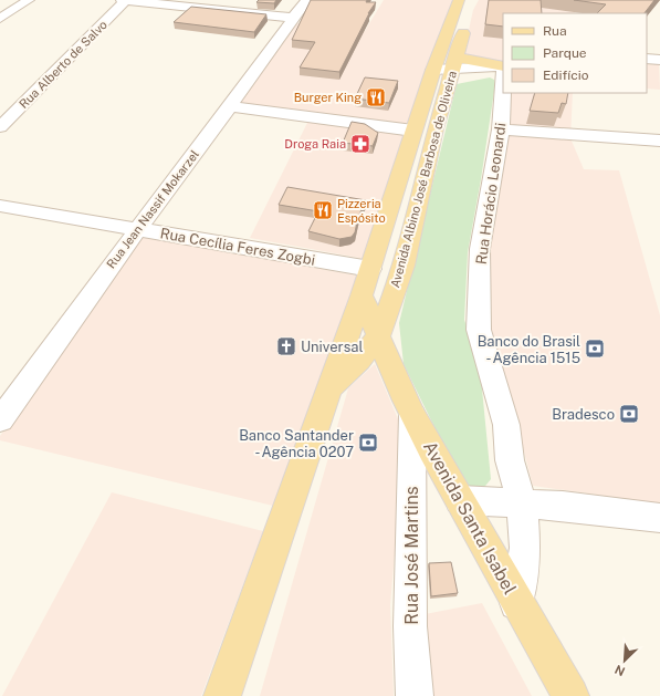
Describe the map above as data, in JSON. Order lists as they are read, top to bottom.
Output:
{
  "streets": {
    "main road": ["Avenida Albino José Barbosa de Oliveira", "Avenida Santa Isabel"],
    "street": [
      "Rua Alberto de Salvo",
      "Rua Horácio Leonardi",
      "Rua Jean Nassif Mokarzel",
      "Rua Cecília Feres Zogbi",
      "Rua José Martins"
    ]
  },
  "crossings": [
    ["Avenida Albino José Barbosa de Oliveira", "Rua Cecília Feres Zogbi"],
    ["Avenida Albino José Barbosa de Oliveira", "Avenida Santa Isabel"],
    ["Rua Horácio Leonardi", "Avenida Santa Isabel"],
    ["Rua Jean Nassif Mokarzel", "Rua Cecília Feres Zogbi"],
    ["Avenida Santa Isabel", "Rua José Martins"]
  ],
  "places": {
    "restaurant": ["Burger King", "Pizzeria Espósito"],
    "pharmacy": ["Droga Raia"],
    "church": ["Universal"],
    "bank": ["Banco do Brasil - Agência 1515", "Bradesco", "Banco Santander - Agência 0207"]
  },
  "legend": ["Rua", "Parque", "Edifício"],
  "north": "bottom left"
}
